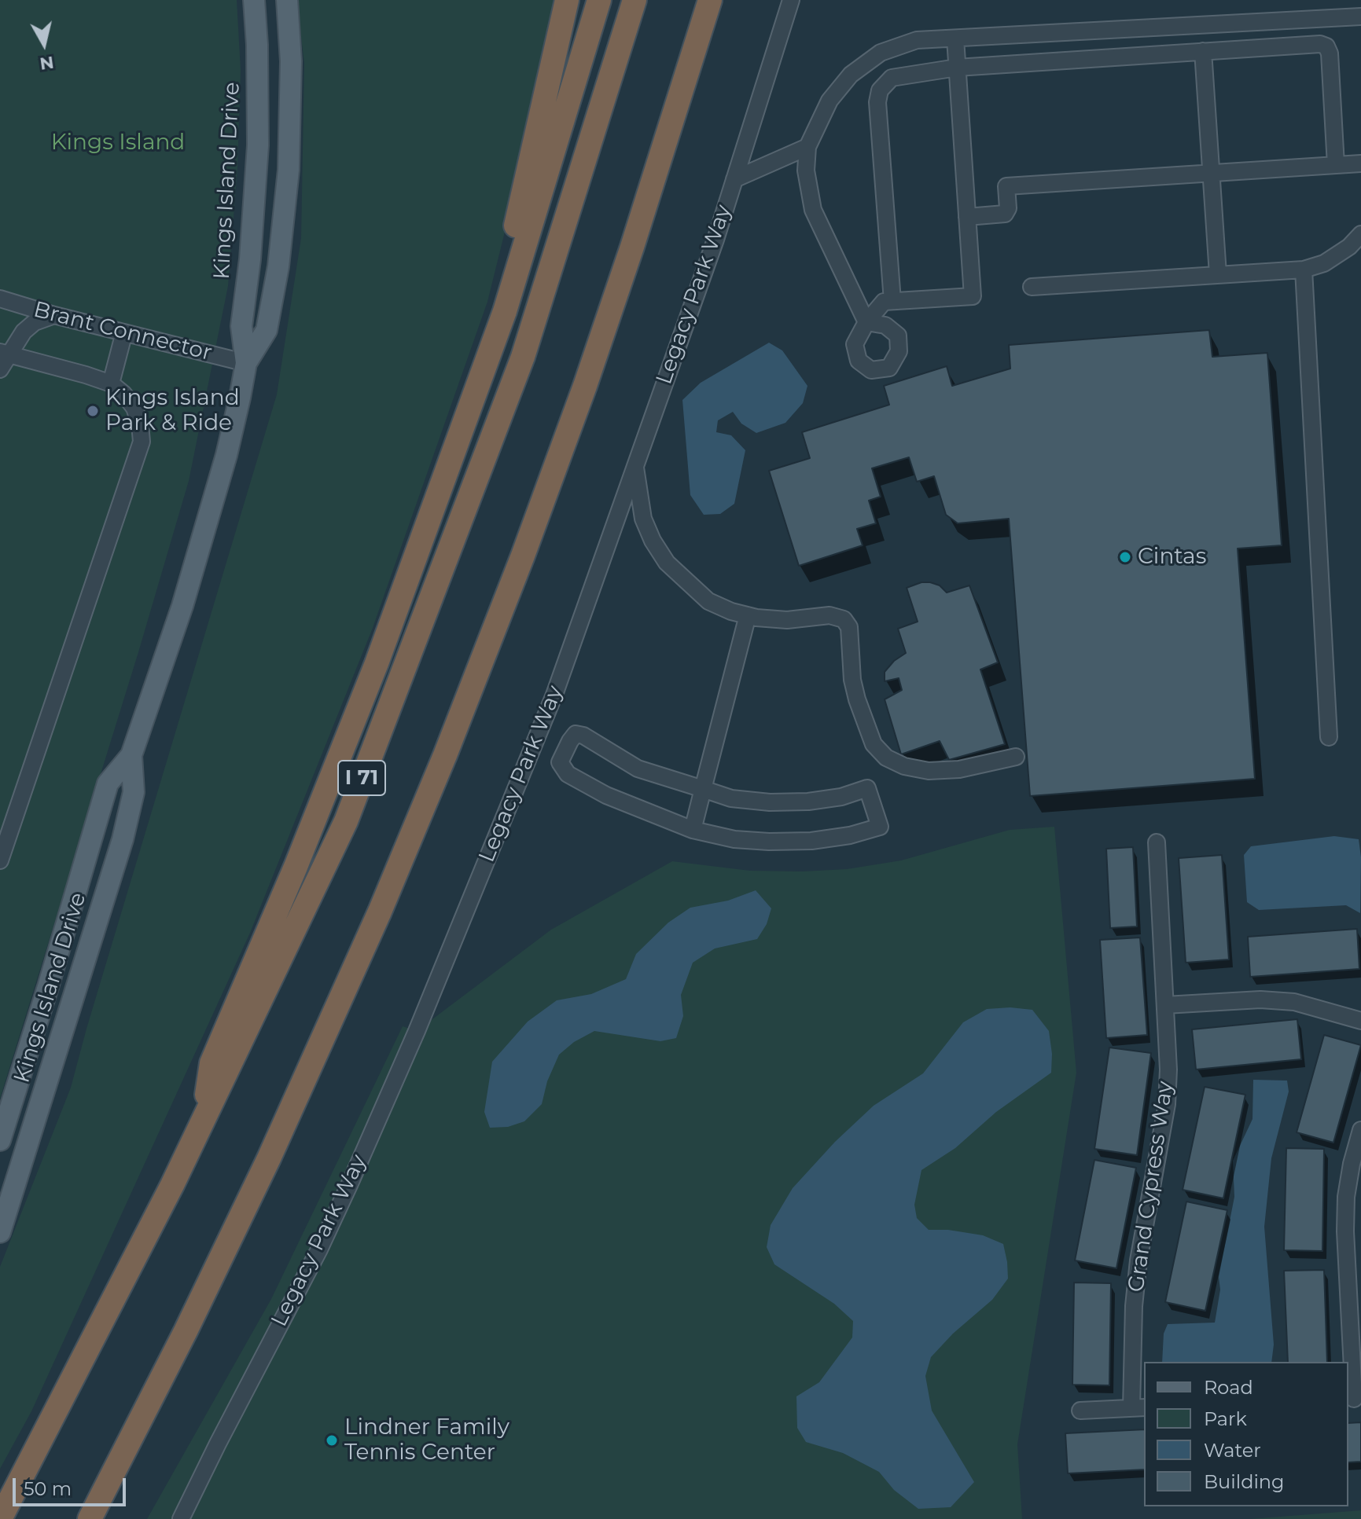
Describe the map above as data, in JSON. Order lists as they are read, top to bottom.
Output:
{
  "streets": {
    "highway": ["I 71"],
    "main road": ["Kings Island Drive"],
    "street": ["Legacy Park Way", "Brant Connector", "Grand Cypress Way"]
  },
  "crossings": [
    ["Kings Island Drive", "Brant Connector"]
  ],
  "parks": ["Kings Island"],
  "places": ["Kings Island Park & Ride", "Cintas", "Lindner Family Tennis Center"],
  "legend": [
    "Road",
    "Park",
    "Water",
    "Building"
  ],
  "scale_bar": "50 m",
  "north": "bottom"
}
